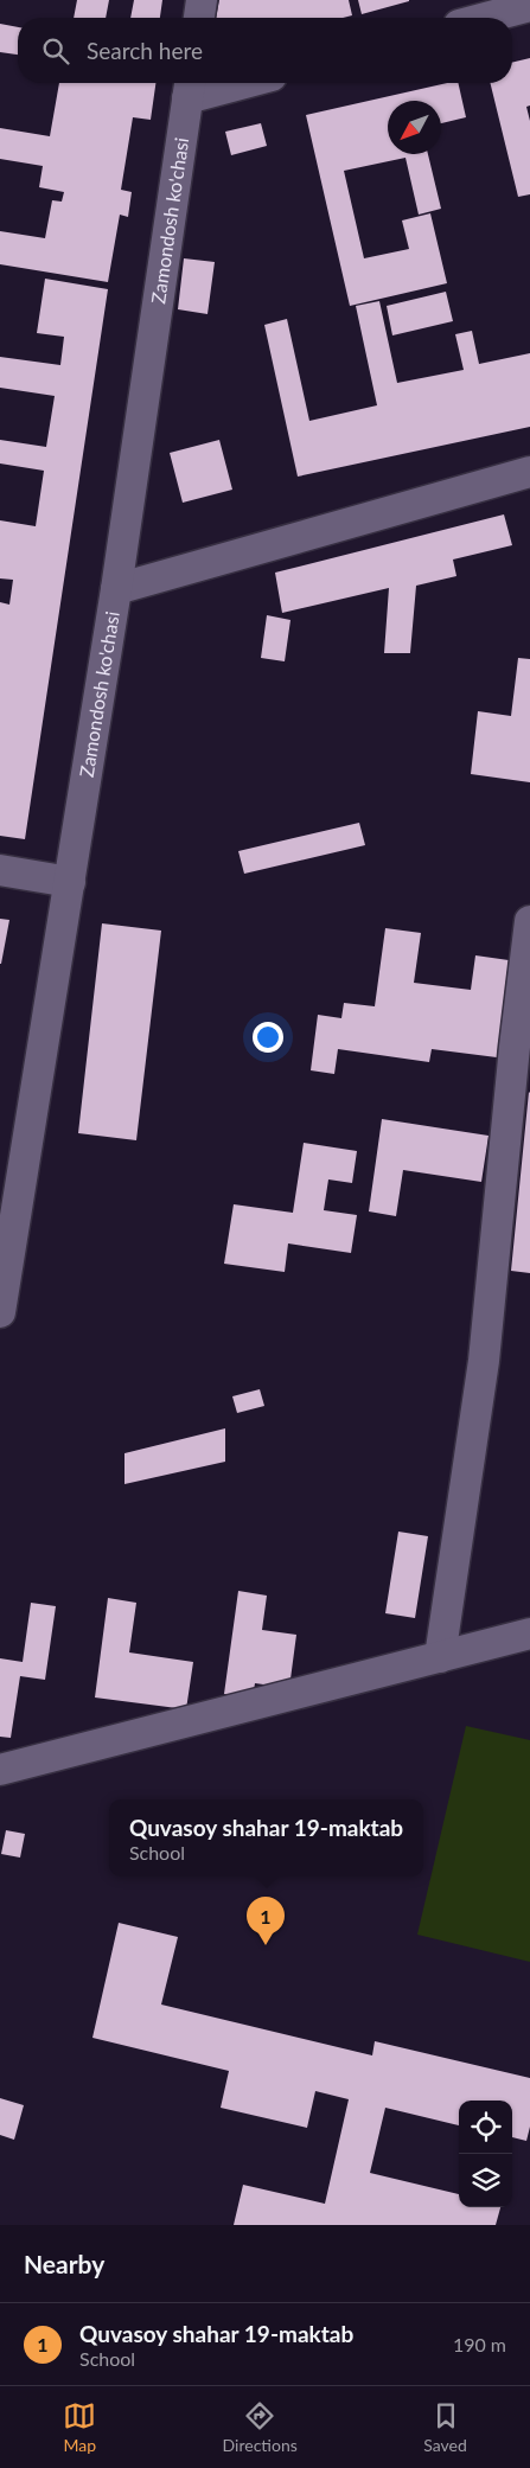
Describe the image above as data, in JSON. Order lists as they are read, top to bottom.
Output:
{
  "streets": {
    "street": ["Zamondosh ko'chasi"]
  },
  "north": "bottom left",
  "page": {
    "search": "Search here",
    "popup": ["Quvasoy shahar 19-maktab", "School"],
    "pins": "1",
    "heading": "Nearby",
    "list": [
      {
        "mark": "1",
        "name": "Quvasoy shahar 19-maktab",
        "note": "School",
        "value": "190 m"
      }
    ],
    "nav": ["Map", "Directions", "Saved"]
  }
}
